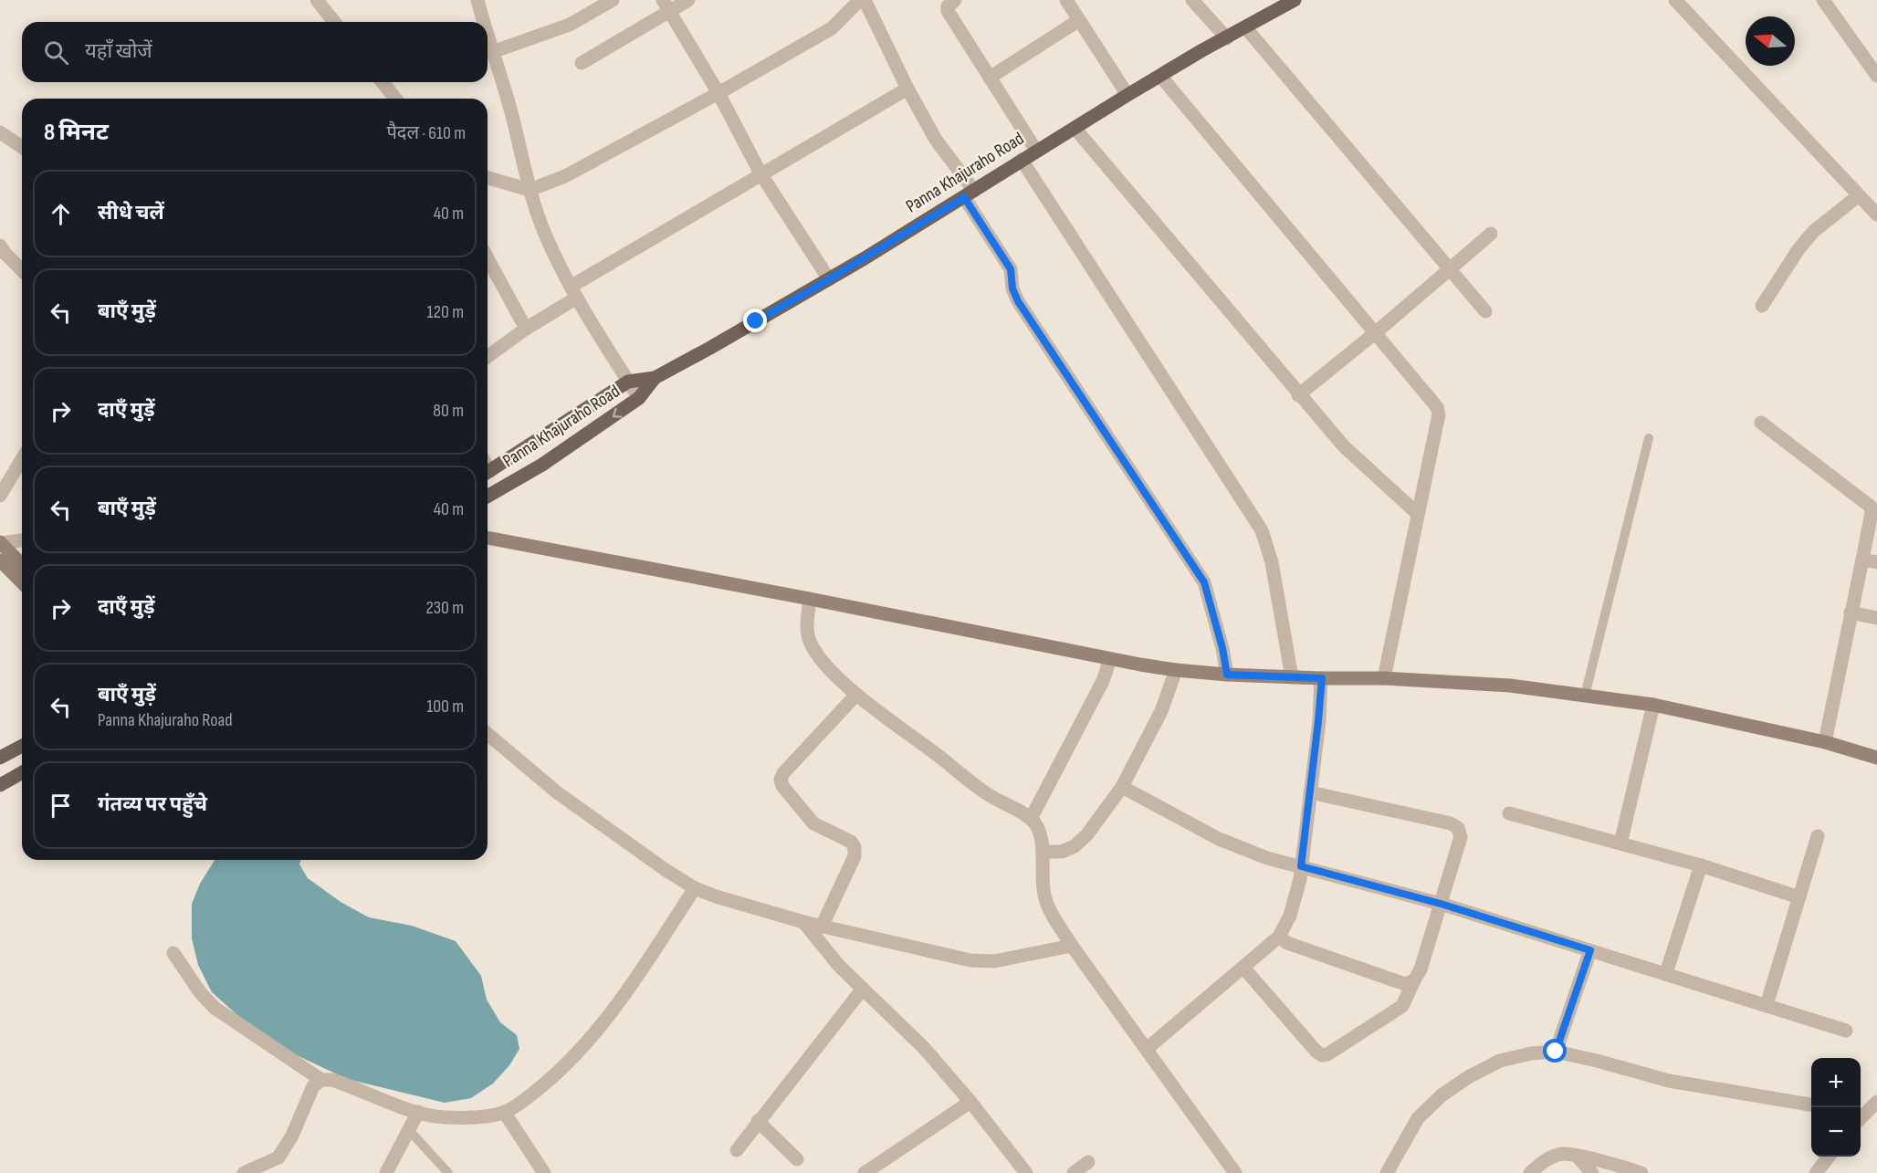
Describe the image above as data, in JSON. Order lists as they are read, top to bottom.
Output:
{
  "streets": {
    "main road": ["Panna Khajuraho Road"]
  },
  "north": "left",
  "page": {
    "search": "यहाँ खोजें",
    "heading": ["8 मिनट", "पैदल · 610 m"],
    "list": [
      ["सीधे चलें", "40 m"],
      ["बाएँ मुड़ें", "120 m"],
      ["दाएँ मुड़ें", "80 m"],
      ["बाएँ मुड़ें", "40 m"],
      ["दाएँ मुड़ें", "230 m"],
      ["बाएँ मुड़ें", "Panna Khajuraho Road", "100 m"],
      "गंतव्य पर पहुँचे"
    ],
    "map_buttons": ["+", "−"]
  }
}
